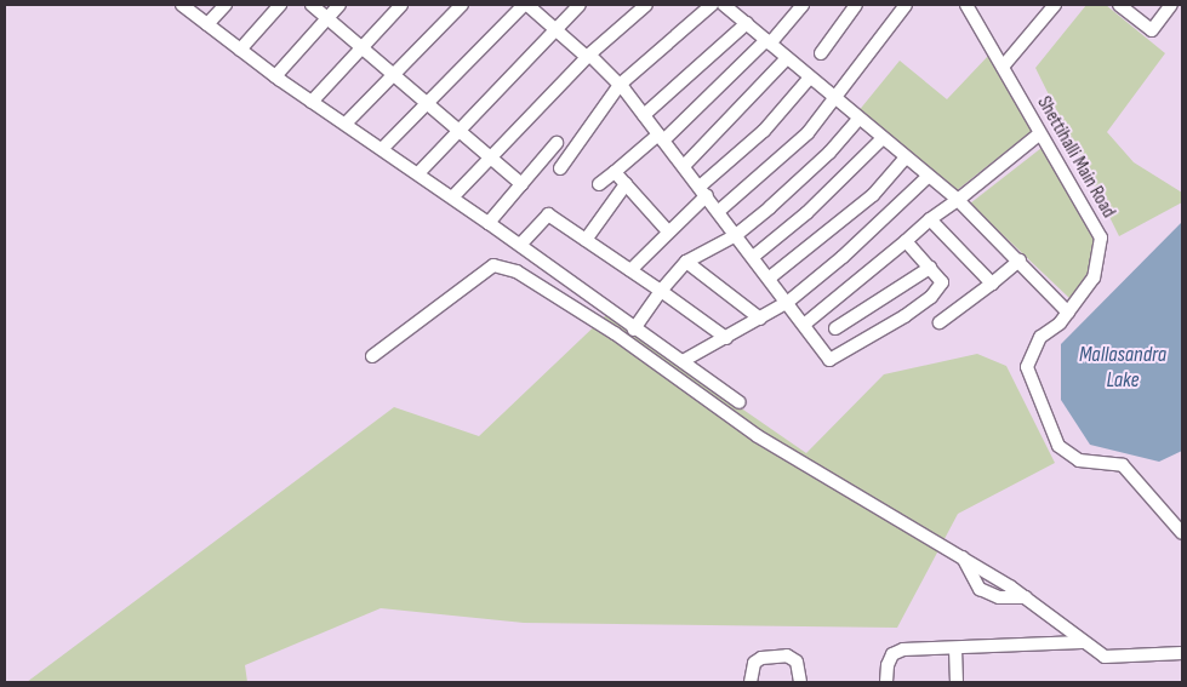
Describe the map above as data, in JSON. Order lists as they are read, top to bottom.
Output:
{
  "streets": {
    "street": ["Shettihalli Main Road"]
  },
  "water": ["Mallasandra Lake"]
}
